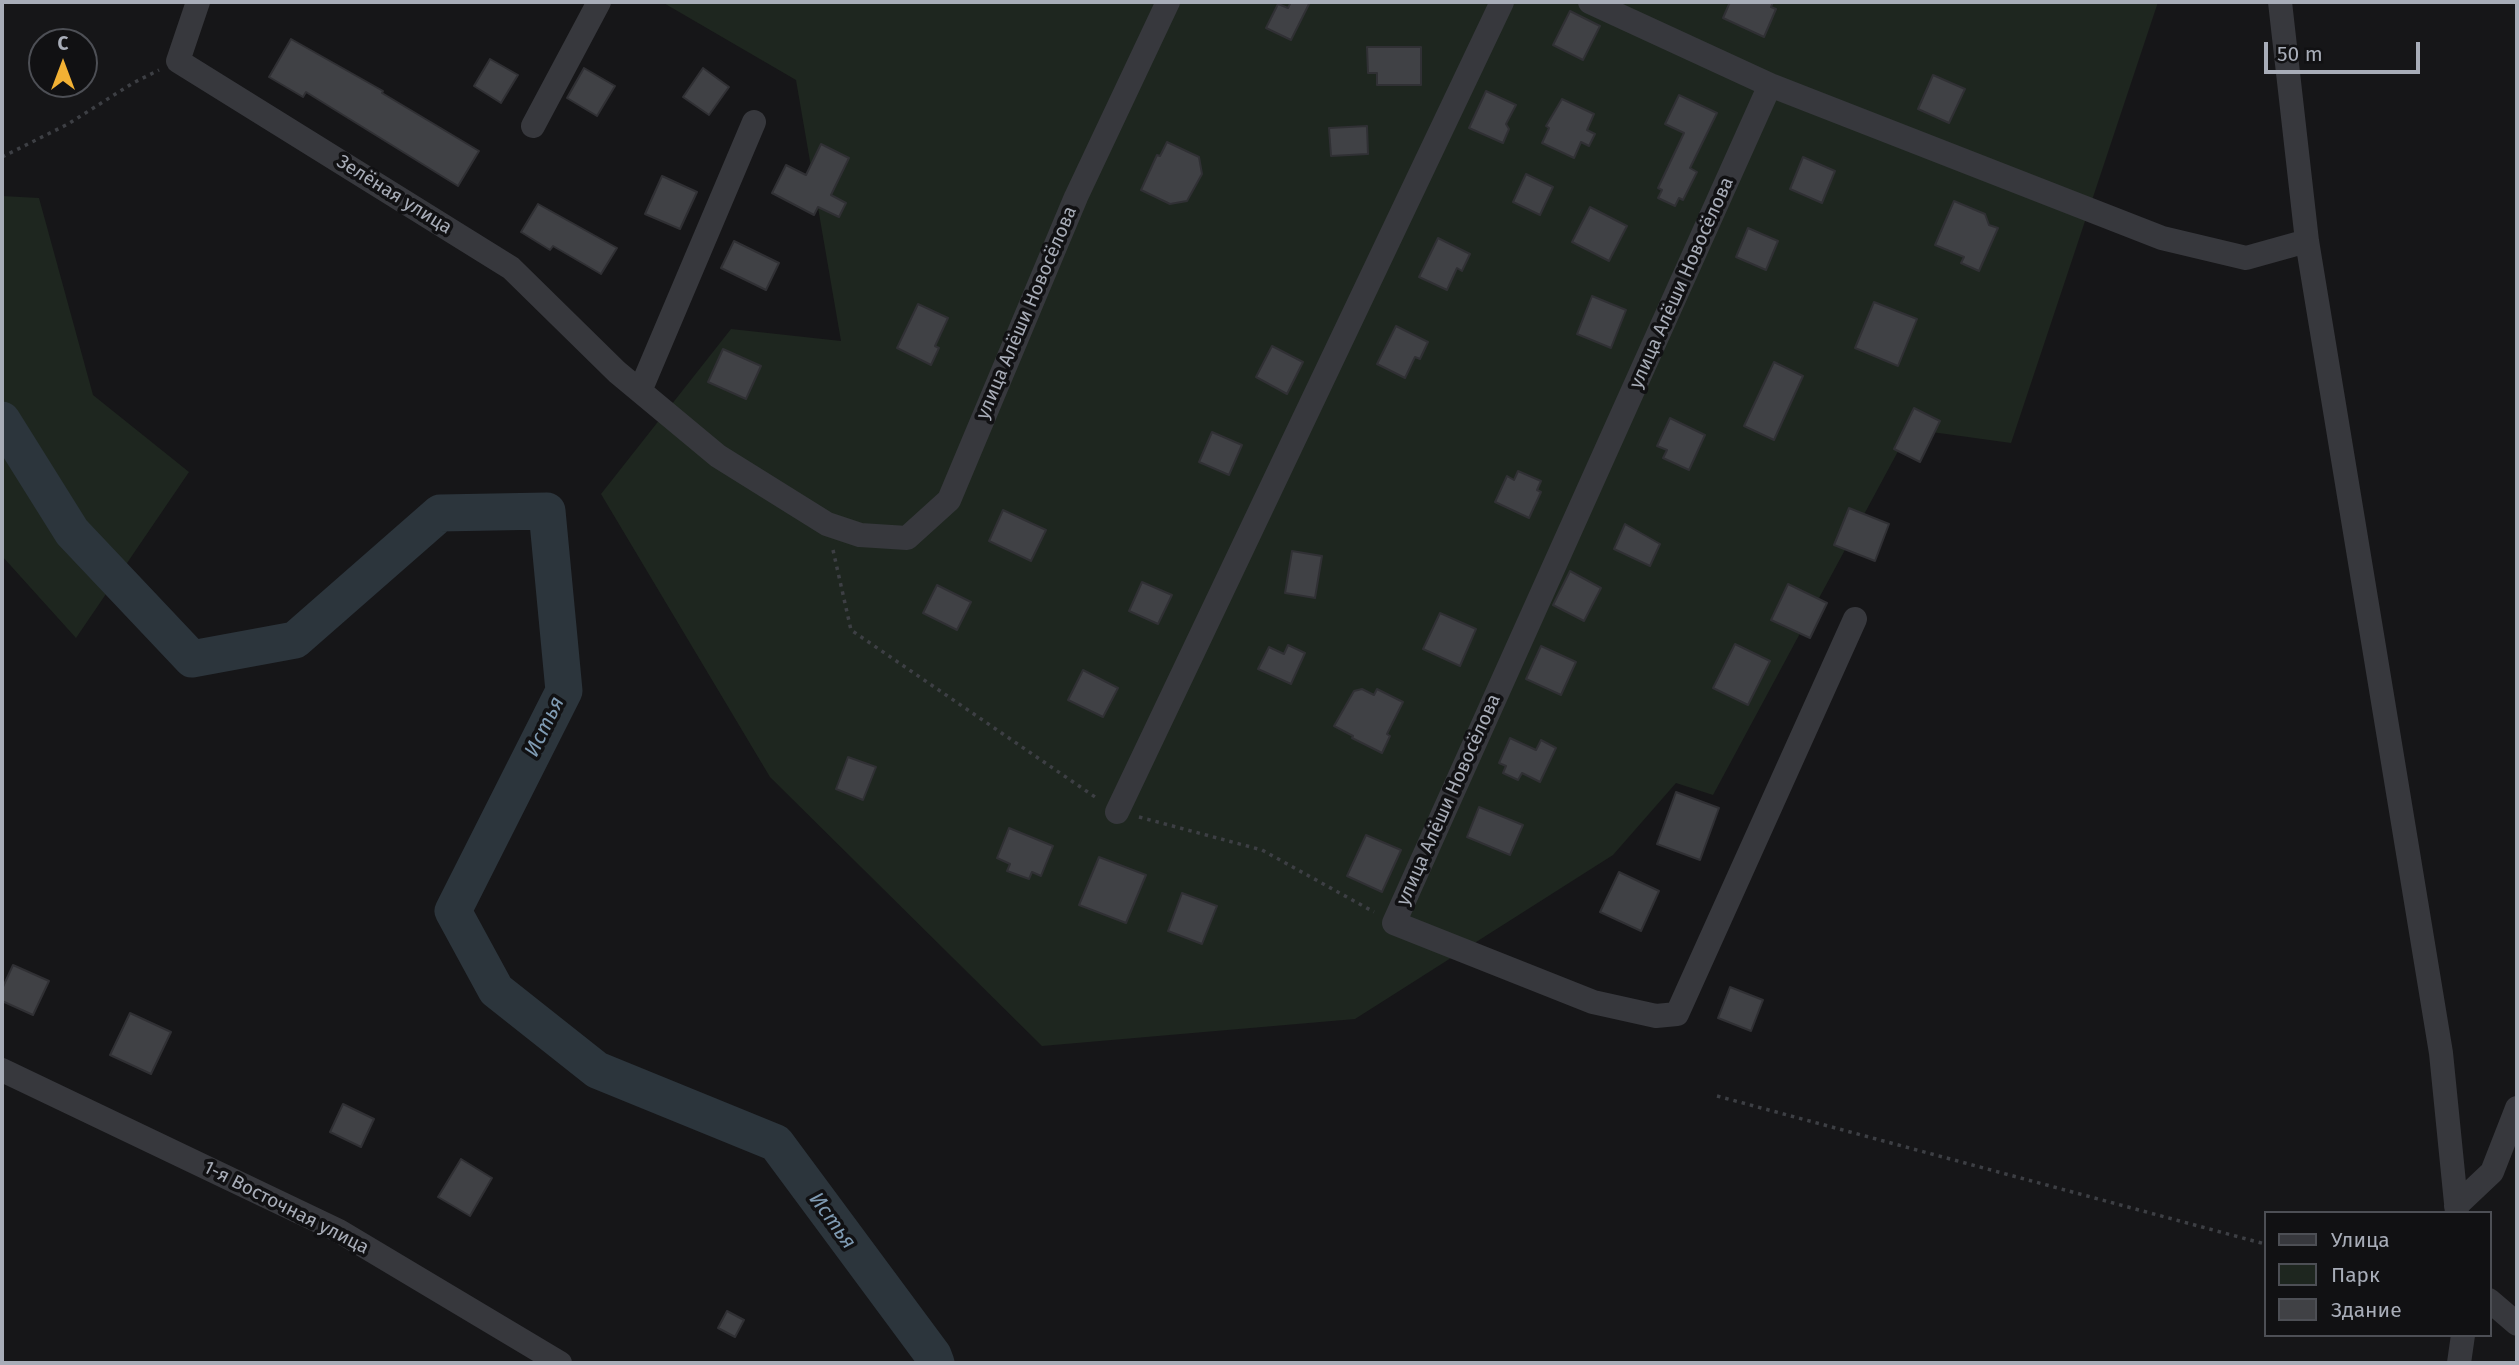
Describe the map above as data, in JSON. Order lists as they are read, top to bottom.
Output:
{
  "streets": {
    "street": ["Зелёная улица", "улица Алёши Новосёлова", "1-я Восточная улица"]
  },
  "crossings": [
    ["Зелёная улица", "улица Алёши Новосёлова"]
  ],
  "water": ["Истья"],
  "legend": ["Улица", "Парк", "Здание"],
  "scale_bar": "50 m",
  "north": "top"
}
